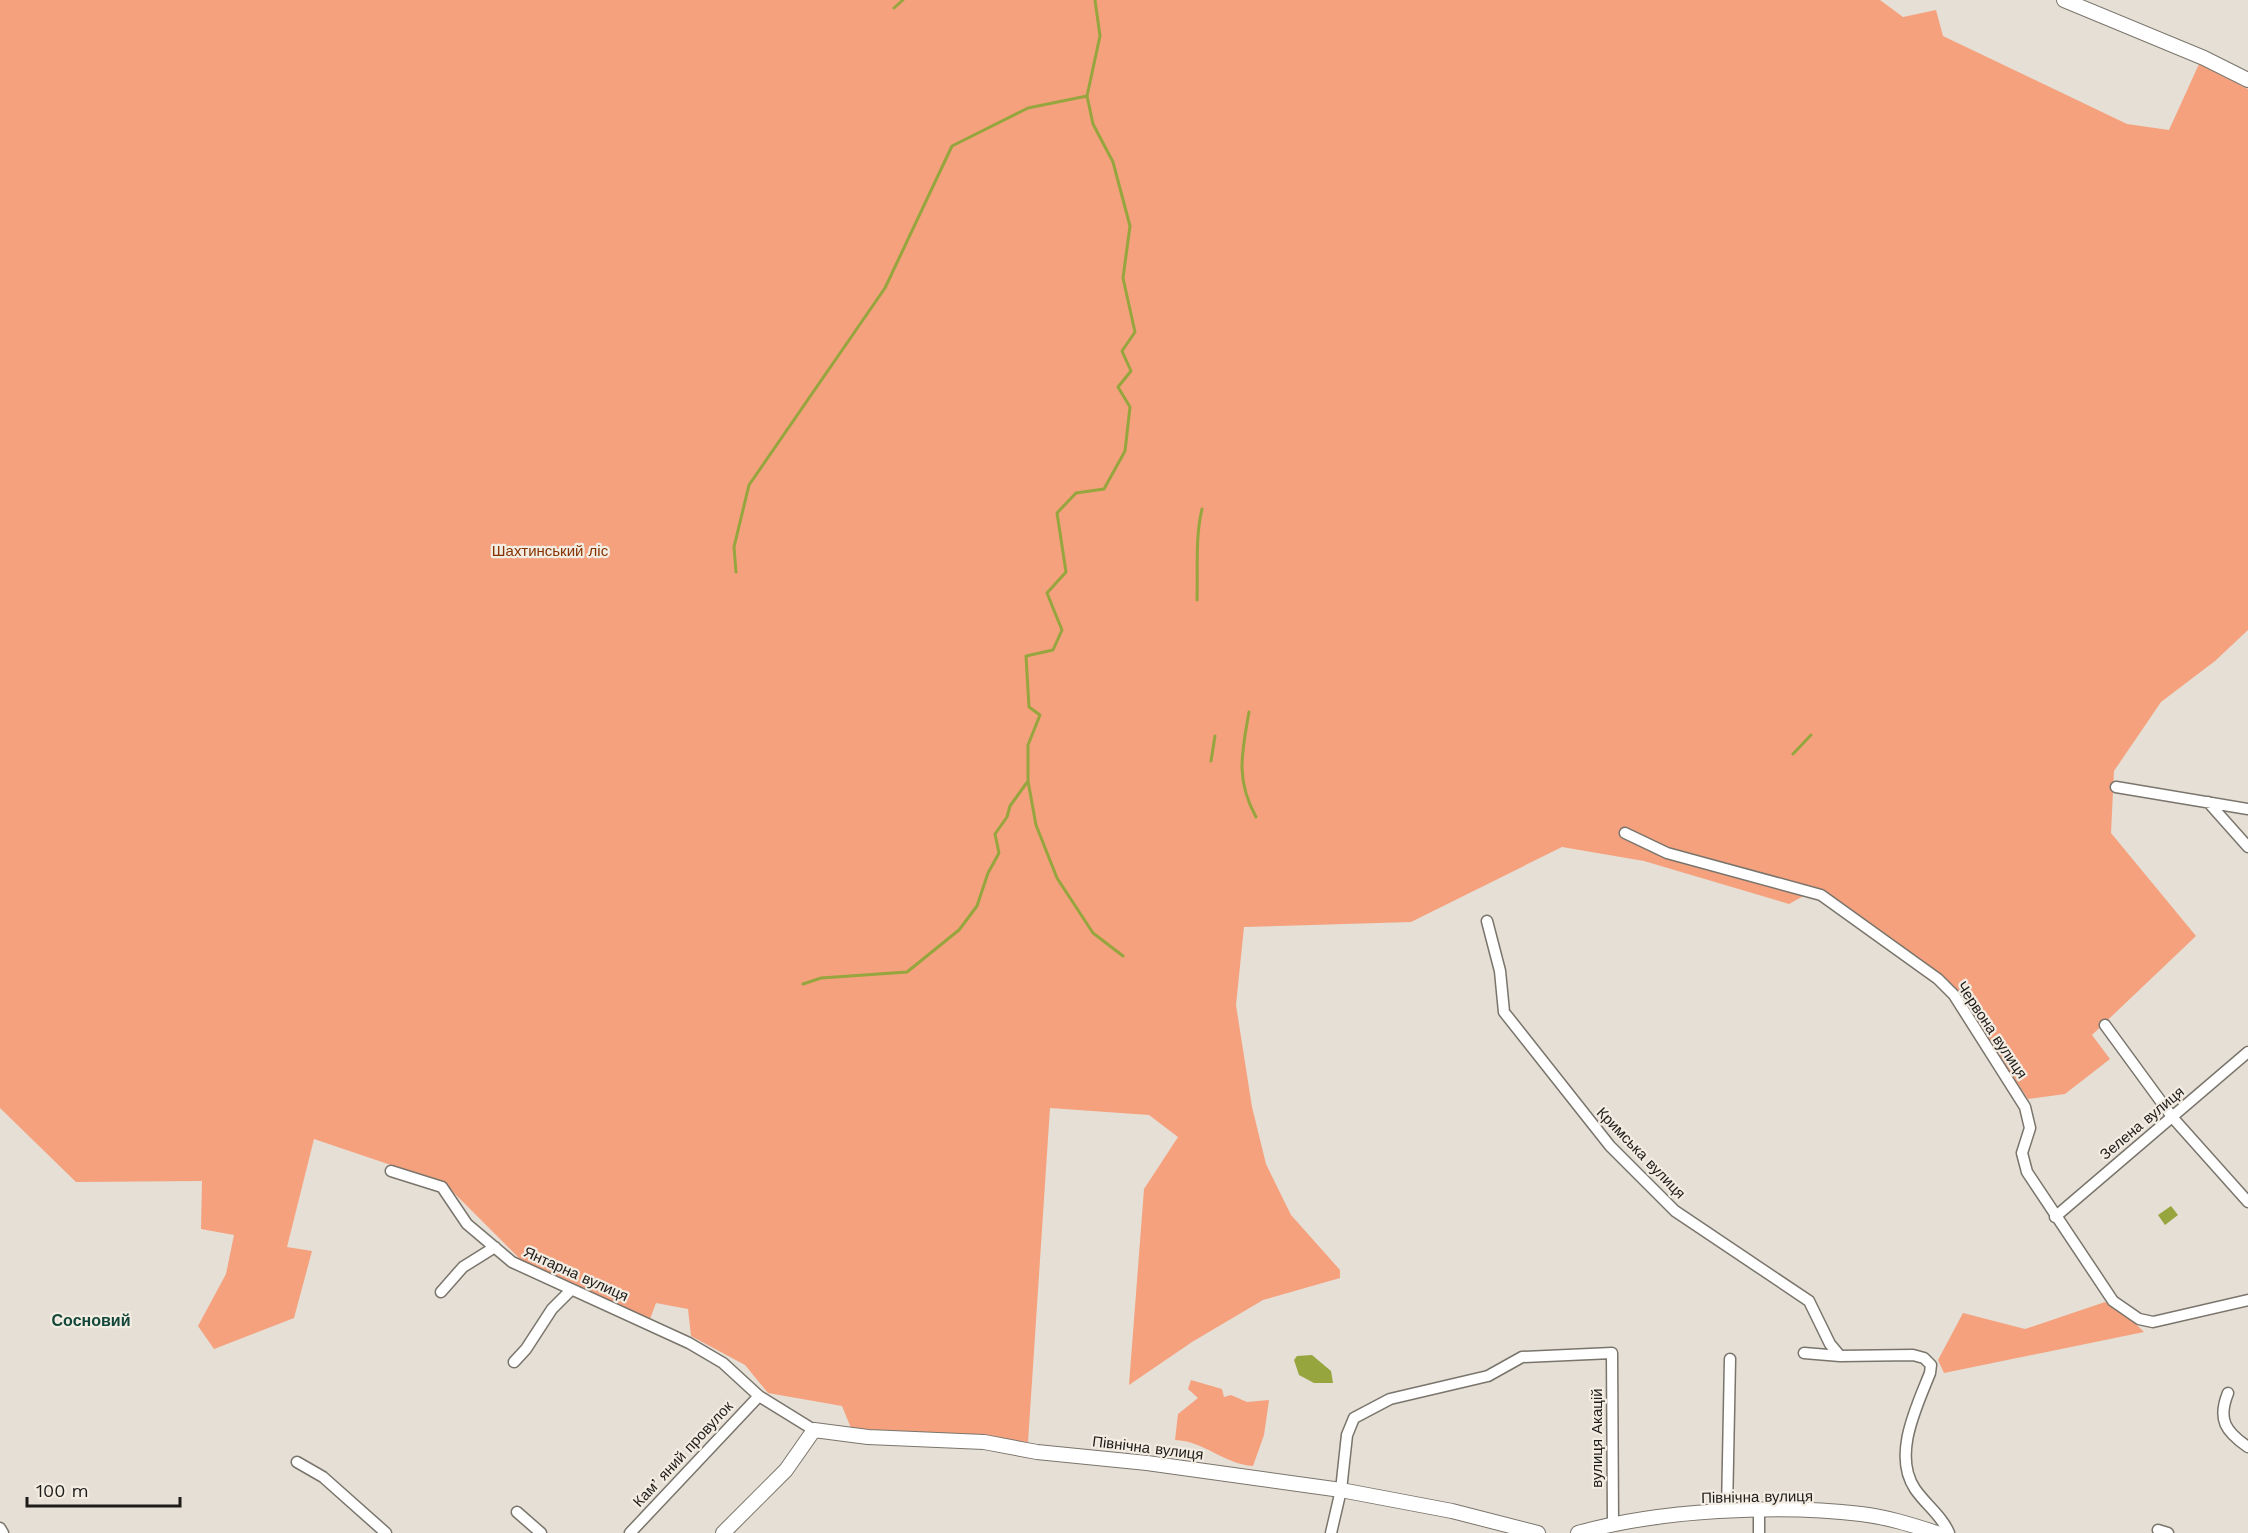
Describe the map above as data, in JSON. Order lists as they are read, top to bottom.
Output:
{
  "streets": {
    "street": [
      "Червона вулиця",
      "Зелена вулиця",
      "Кримська вулиця",
      "Янтарна вулиця",
      "вулиця Акацій",
      "Північна вулиця",
      "Камʼяний провулок"
    ]
  },
  "crossings": [
    ["Червона вулиця", "Зелена вулиця"],
    ["Янтарна вулиця", "Північна вулиця"],
    ["Янтарна вулиця", "Камʼяний провулок"],
    ["вулиця Акацій", "Північна вулиця"],
    ["Північна вулиця", "Камʼяний провулок"]
  ],
  "districts": ["Сосновий"],
  "parks": ["Шахтинський ліс"],
  "scale_bar": "100 m"
}
